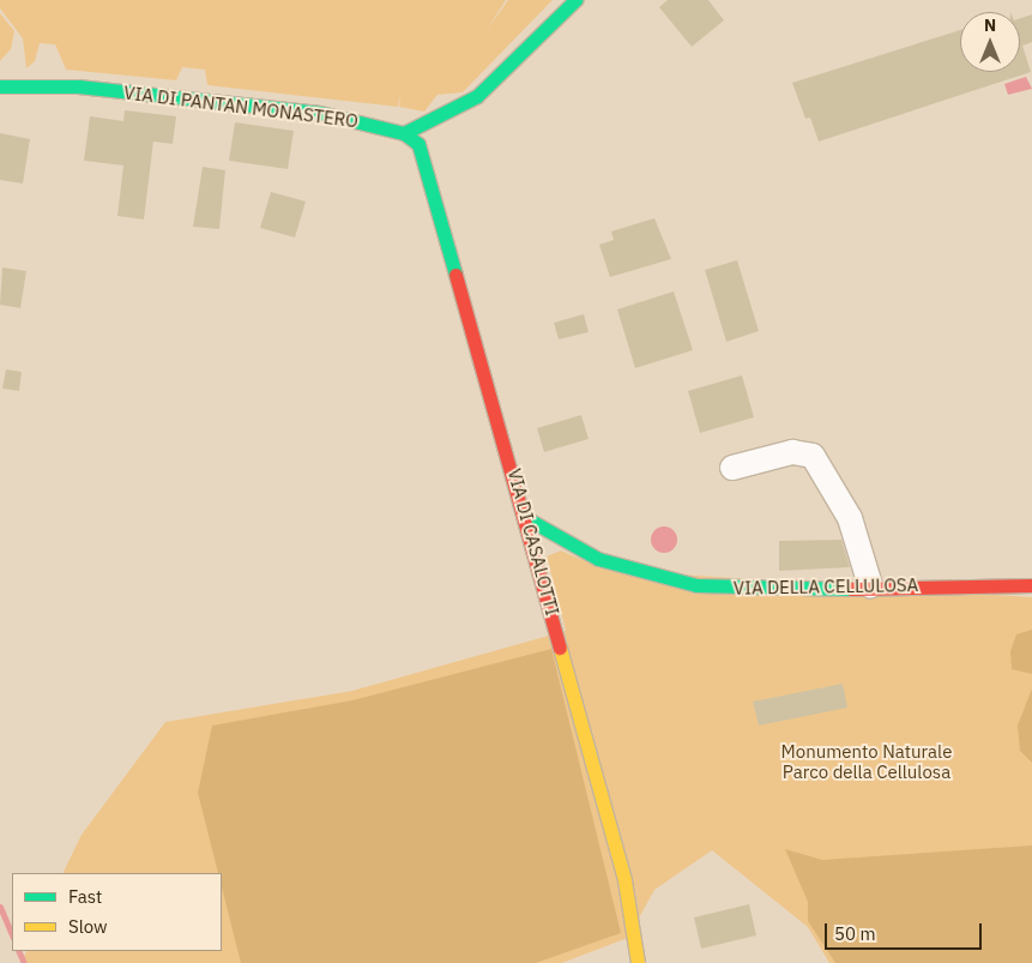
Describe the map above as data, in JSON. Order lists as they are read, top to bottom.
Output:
{
  "streets": {
    "street": ["VIA DI PANTAN MONASTERO", "VIA DI CASALOTTI", "VIA DELLA CELLULOSA"]
  },
  "crossings": [
    ["VIA DI PANTAN MONASTERO", "VIA DI CASALOTTI"],
    ["VIA DI CASALOTTI", "VIA DELLA CELLULOSA"]
  ],
  "parks": ["Monumento Naturale Parco della Cellulosa"],
  "legend": ["Fast", "Slow"],
  "scale_bar": "50 m",
  "north": "top"
}
